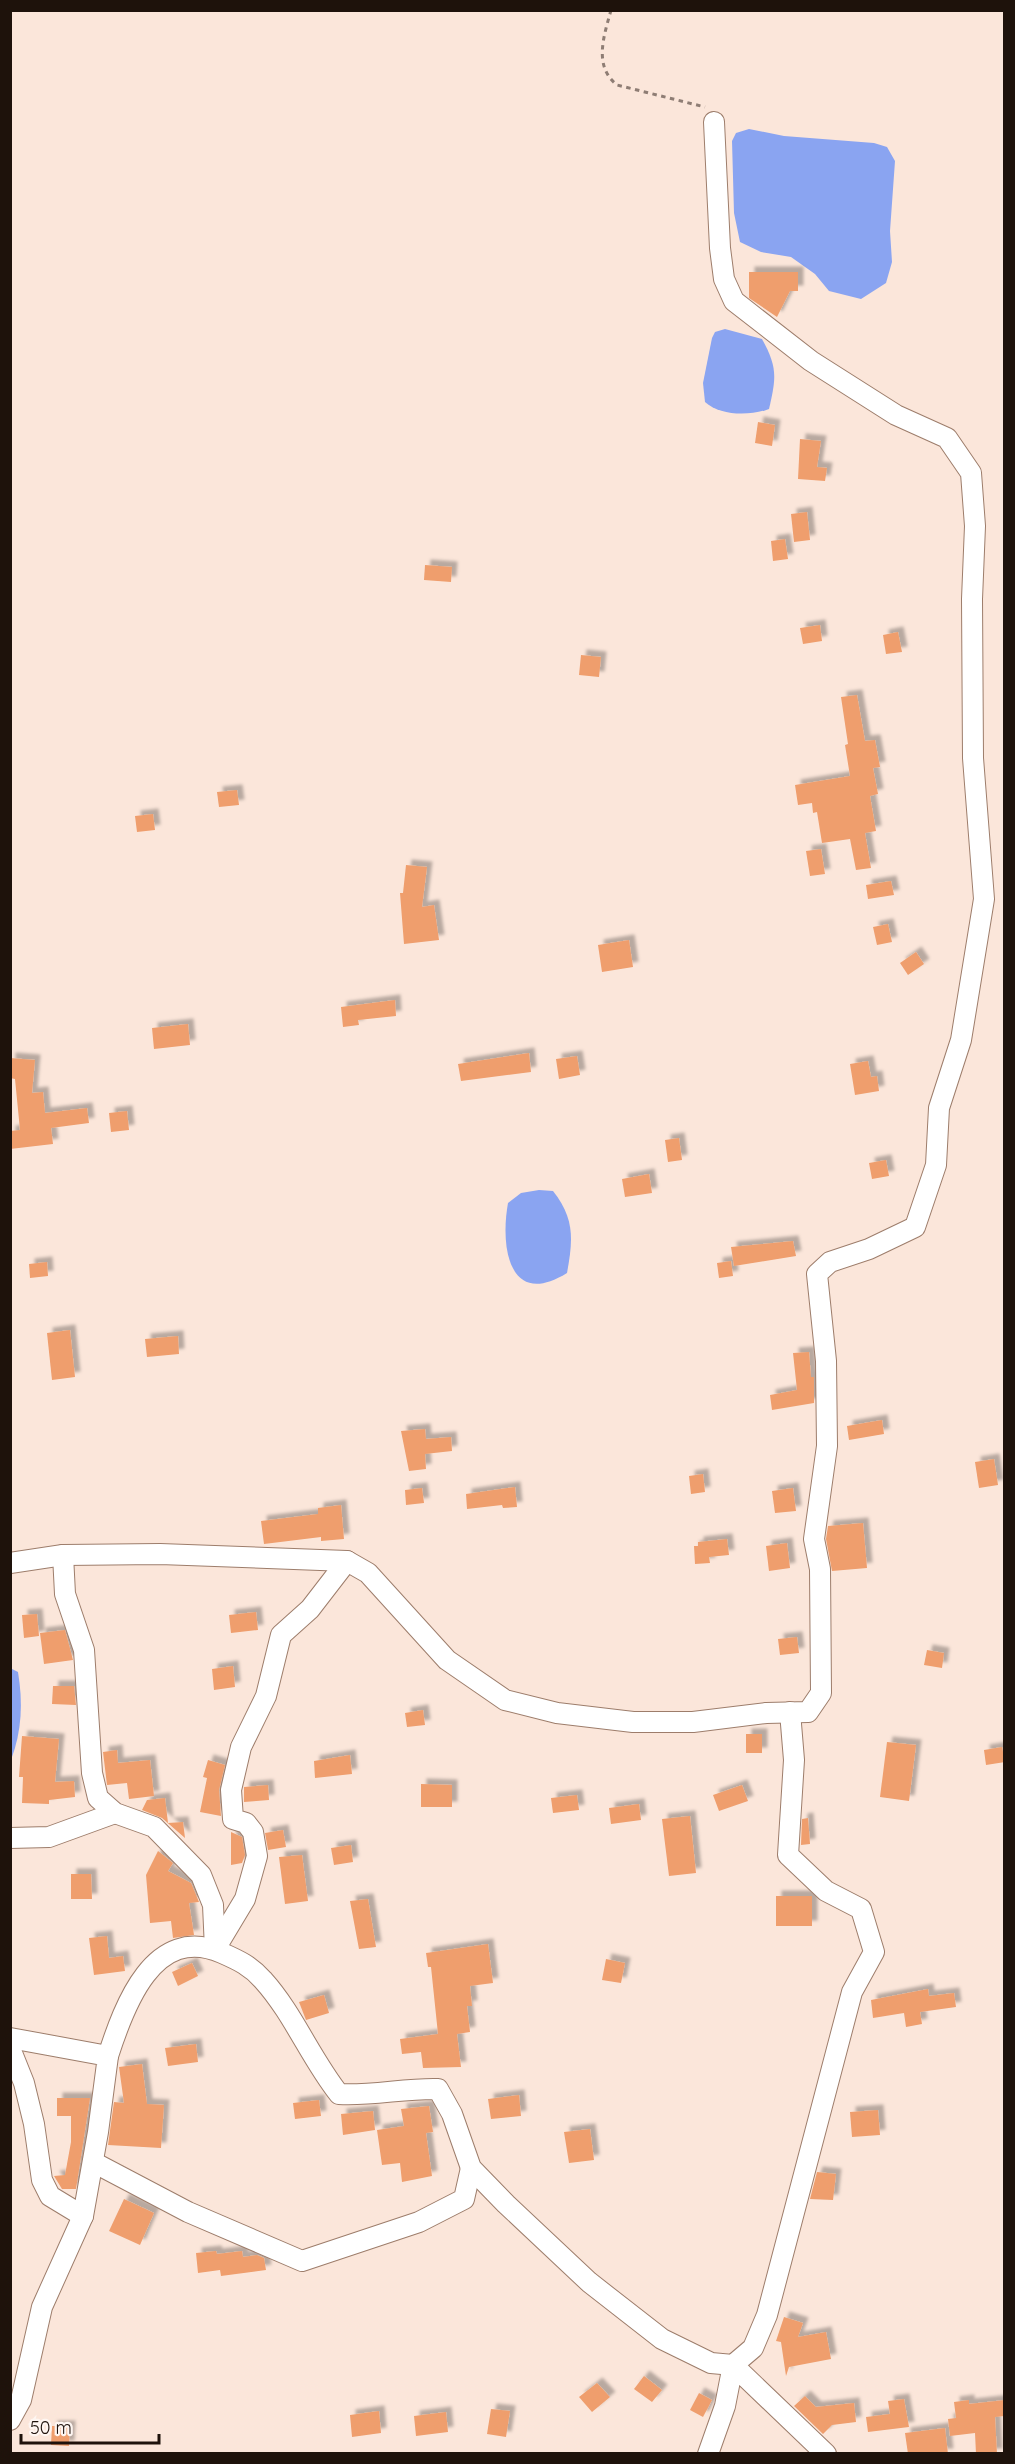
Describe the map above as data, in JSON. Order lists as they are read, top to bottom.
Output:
{
  "scale_bar": "50 m"
}
